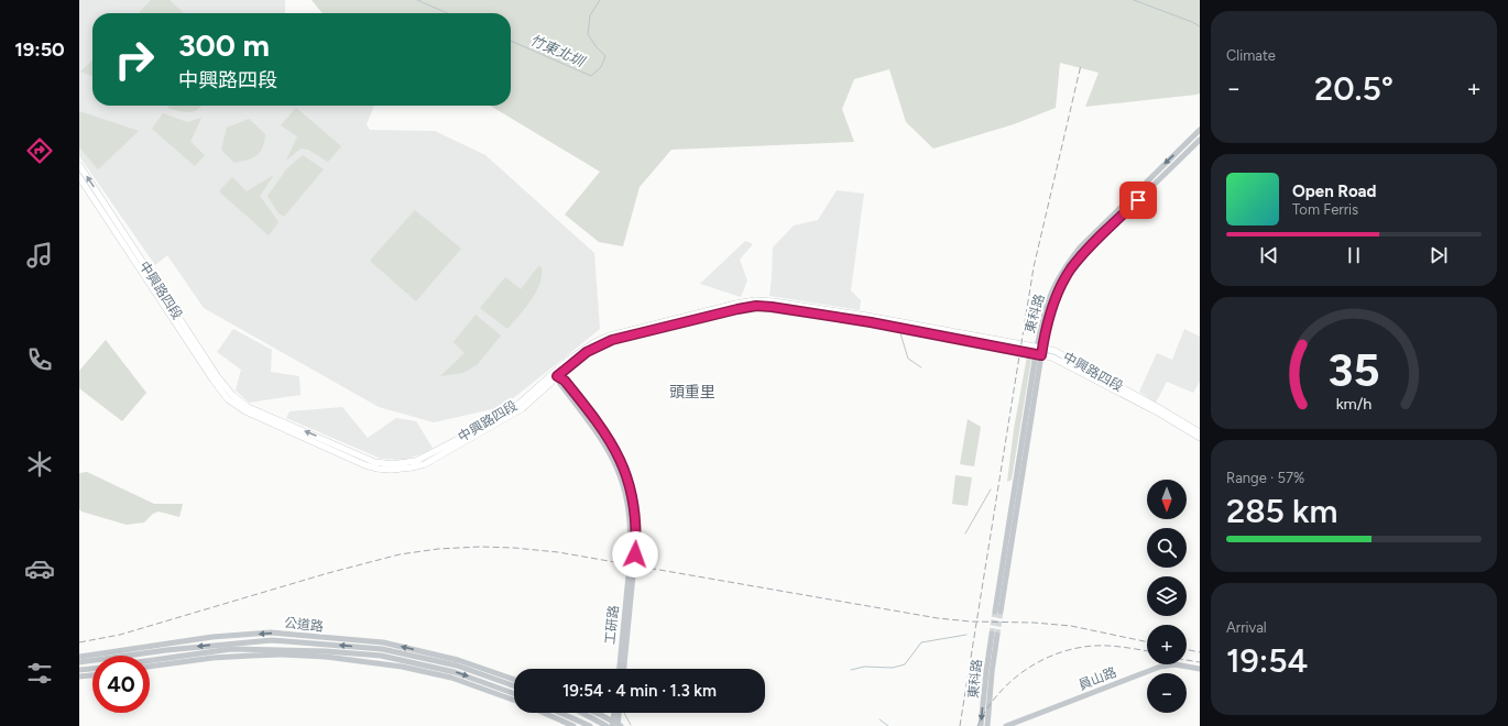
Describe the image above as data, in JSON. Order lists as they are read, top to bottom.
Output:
{
  "streets": {
    "main road": ["中興路四段"],
    "street": [
      "東科路",
      "公道路",
      "工研路",
      "員山路"
    ]
  },
  "crossings": [
    ["中興路四段", "東科路"]
  ],
  "districts": ["頭重里"],
  "water": ["竹東北圳"],
  "north": "bottom",
  "page": {
    "tabs": "19:50",
    "tile": [
      "Climate",
      ["Range · 57%", "285 km"],
      ["Arrival", "19:54"]
    ],
    "turn": ["300 m", "中興路四段"],
    "heat": ["−", "20.5°", "+"],
    "song": ["Open Road", "Tom Ferris"],
    "map_buttons": ["+", "−"],
    "limit": "40",
    "trip": "19:54 · 4 min · 1.3 km",
    "gauge": ["35", "km/h"]
  }
}
